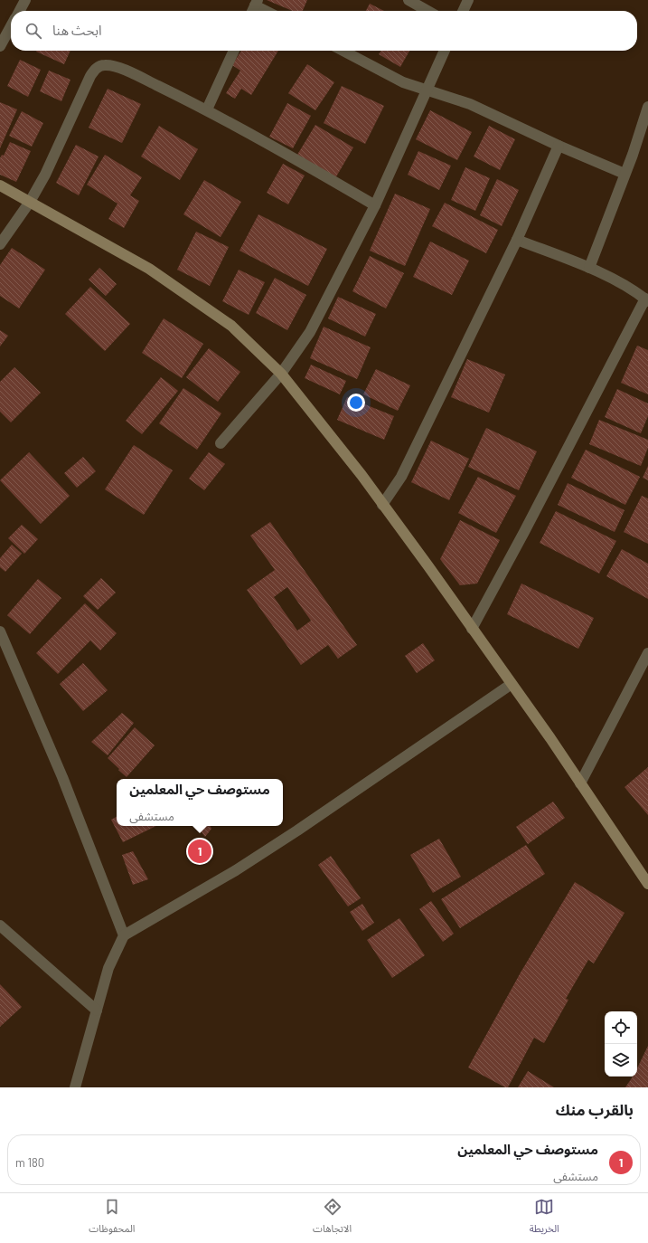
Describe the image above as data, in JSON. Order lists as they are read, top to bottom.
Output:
{
  "page": {
    "search": "ابحث هنا",
    "popup": ["مستوصف حي المعلمين", "مستشفى"],
    "pins": "1",
    "heading": "بالقرب منك",
    "list": [
      {
        "mark": "1",
        "name": "مستوصف حي المعلمين",
        "note": "مستشفى",
        "value": "180 m"
      }
    ],
    "nav": ["الخريطة", "الاتجاهات", "المحفوظات"]
  }
}
